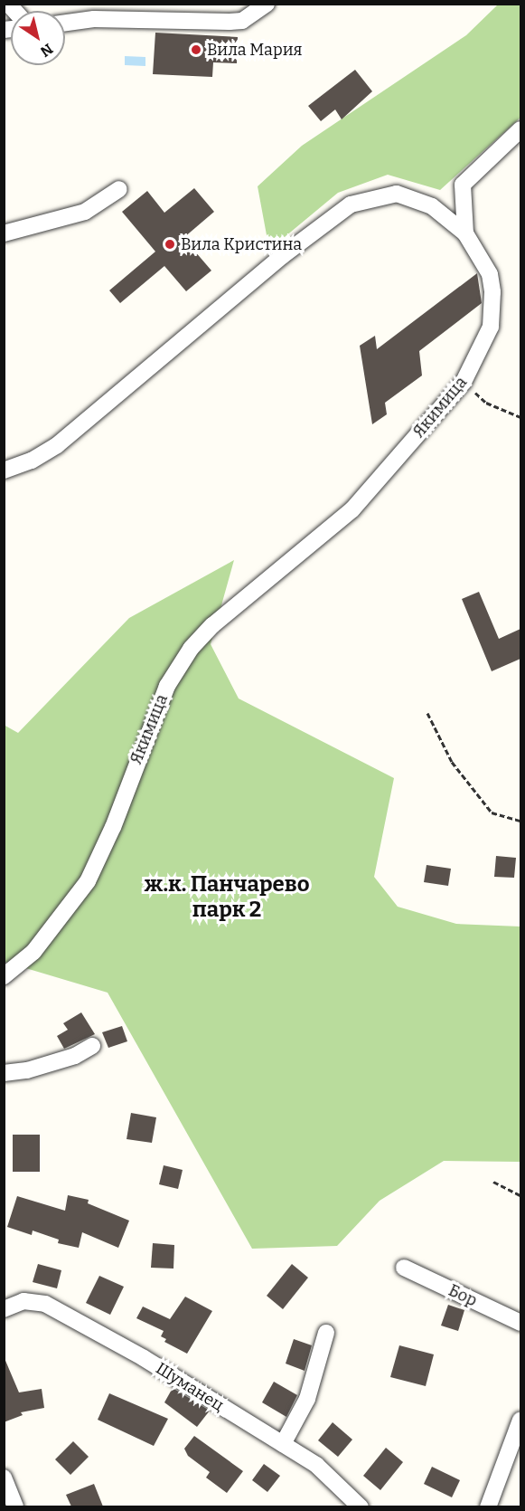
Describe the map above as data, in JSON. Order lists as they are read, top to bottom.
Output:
{
  "streets": {
    "street": ["Якимица", "Бор", "Шуманец"]
  },
  "districts": ["ж.к. Панчарево парк 2"],
  "places": ["Вила Мария", "Вила Кристина"],
  "north": "bottom right"
}
